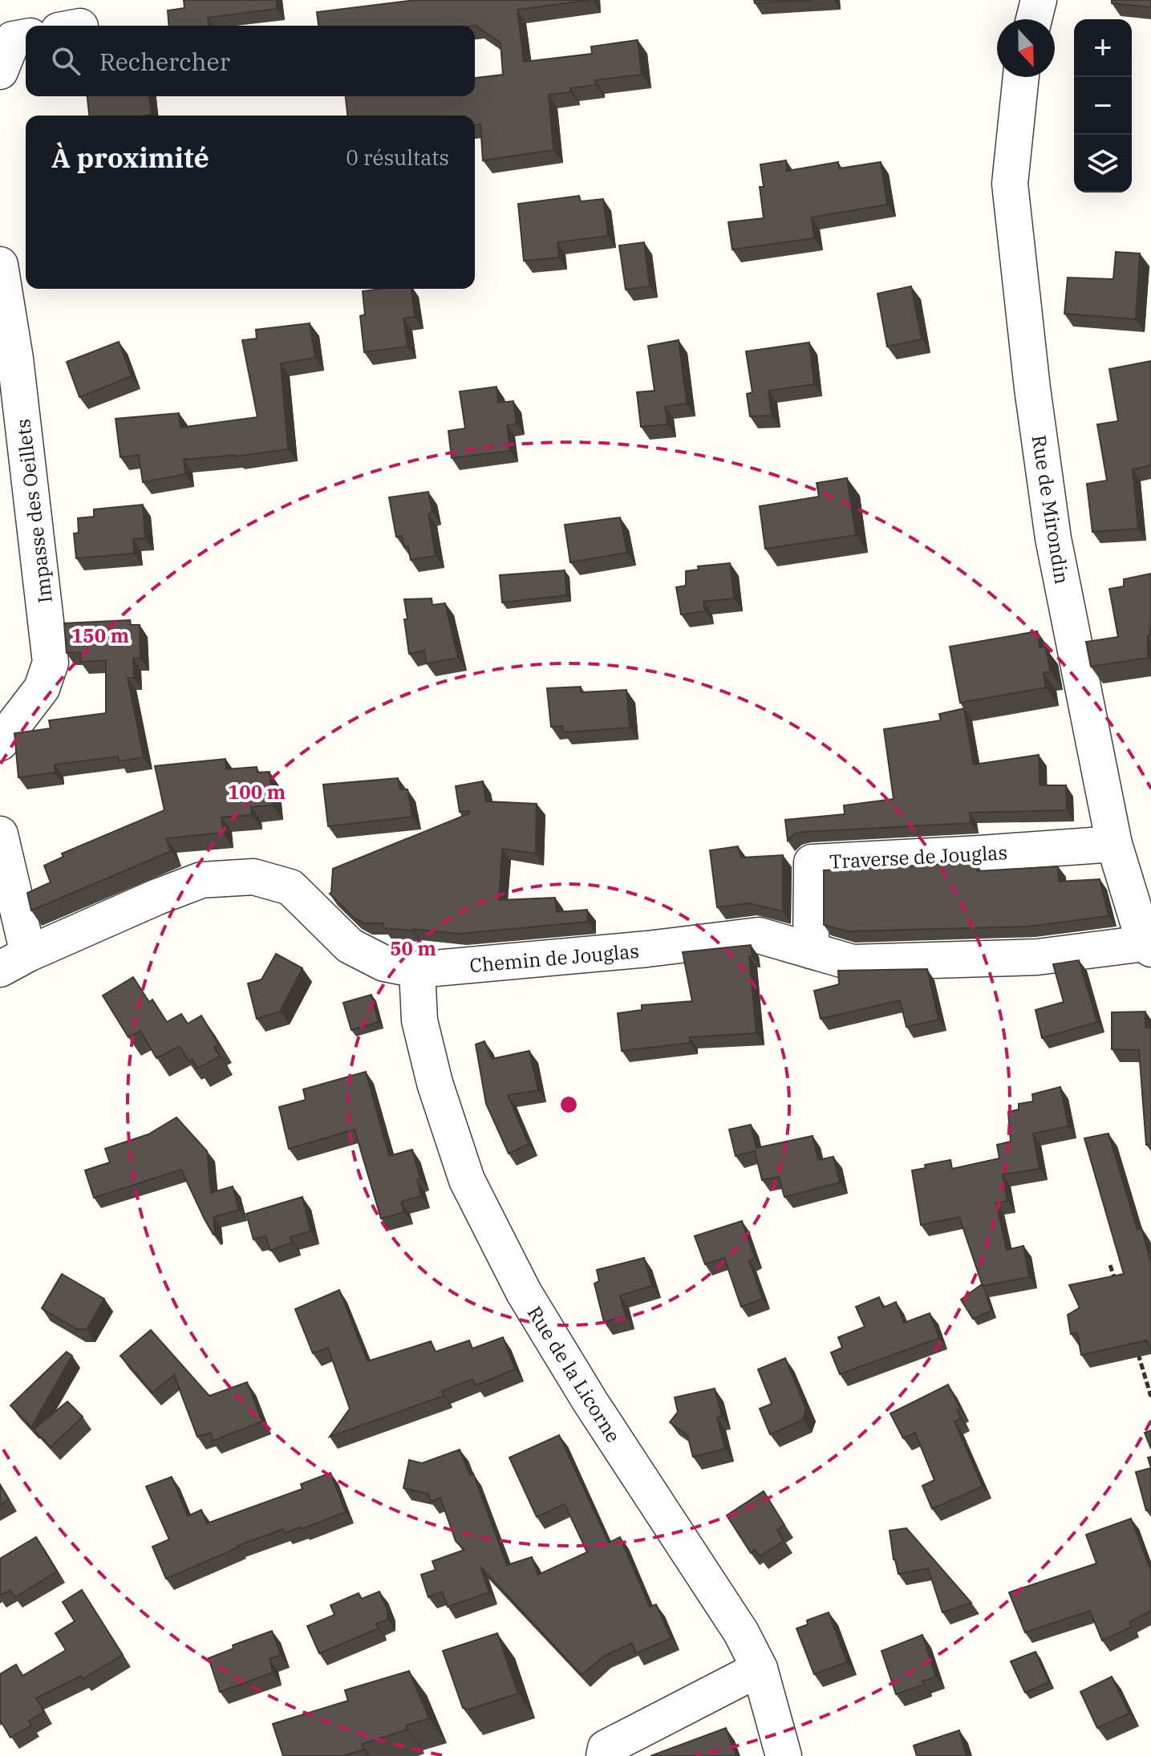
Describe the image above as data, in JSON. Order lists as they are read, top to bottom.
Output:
{
  "streets": {
    "street": [
      "Rue de Mirondin",
      "Impasse des Oeillets",
      "Traverse de Jouglas",
      "Chemin de Jouglas",
      "Rue de la Licorne"
    ]
  },
  "crossings": [
    ["Rue de Mirondin", "Traverse de Jouglas"],
    ["Rue de Mirondin", "Chemin de Jouglas"],
    ["Traverse de Jouglas", "Chemin de Jouglas"],
    ["Chemin de Jouglas", "Rue de la Licorne"]
  ],
  "north": "bottom",
  "page": {
    "map_buttons": ["+", "−"],
    "search": "Rechercher",
    "heading": ["À proximité", "0 résultats"]
  },
  "rings": ["150 m", "100 m", "50 m"]
}
